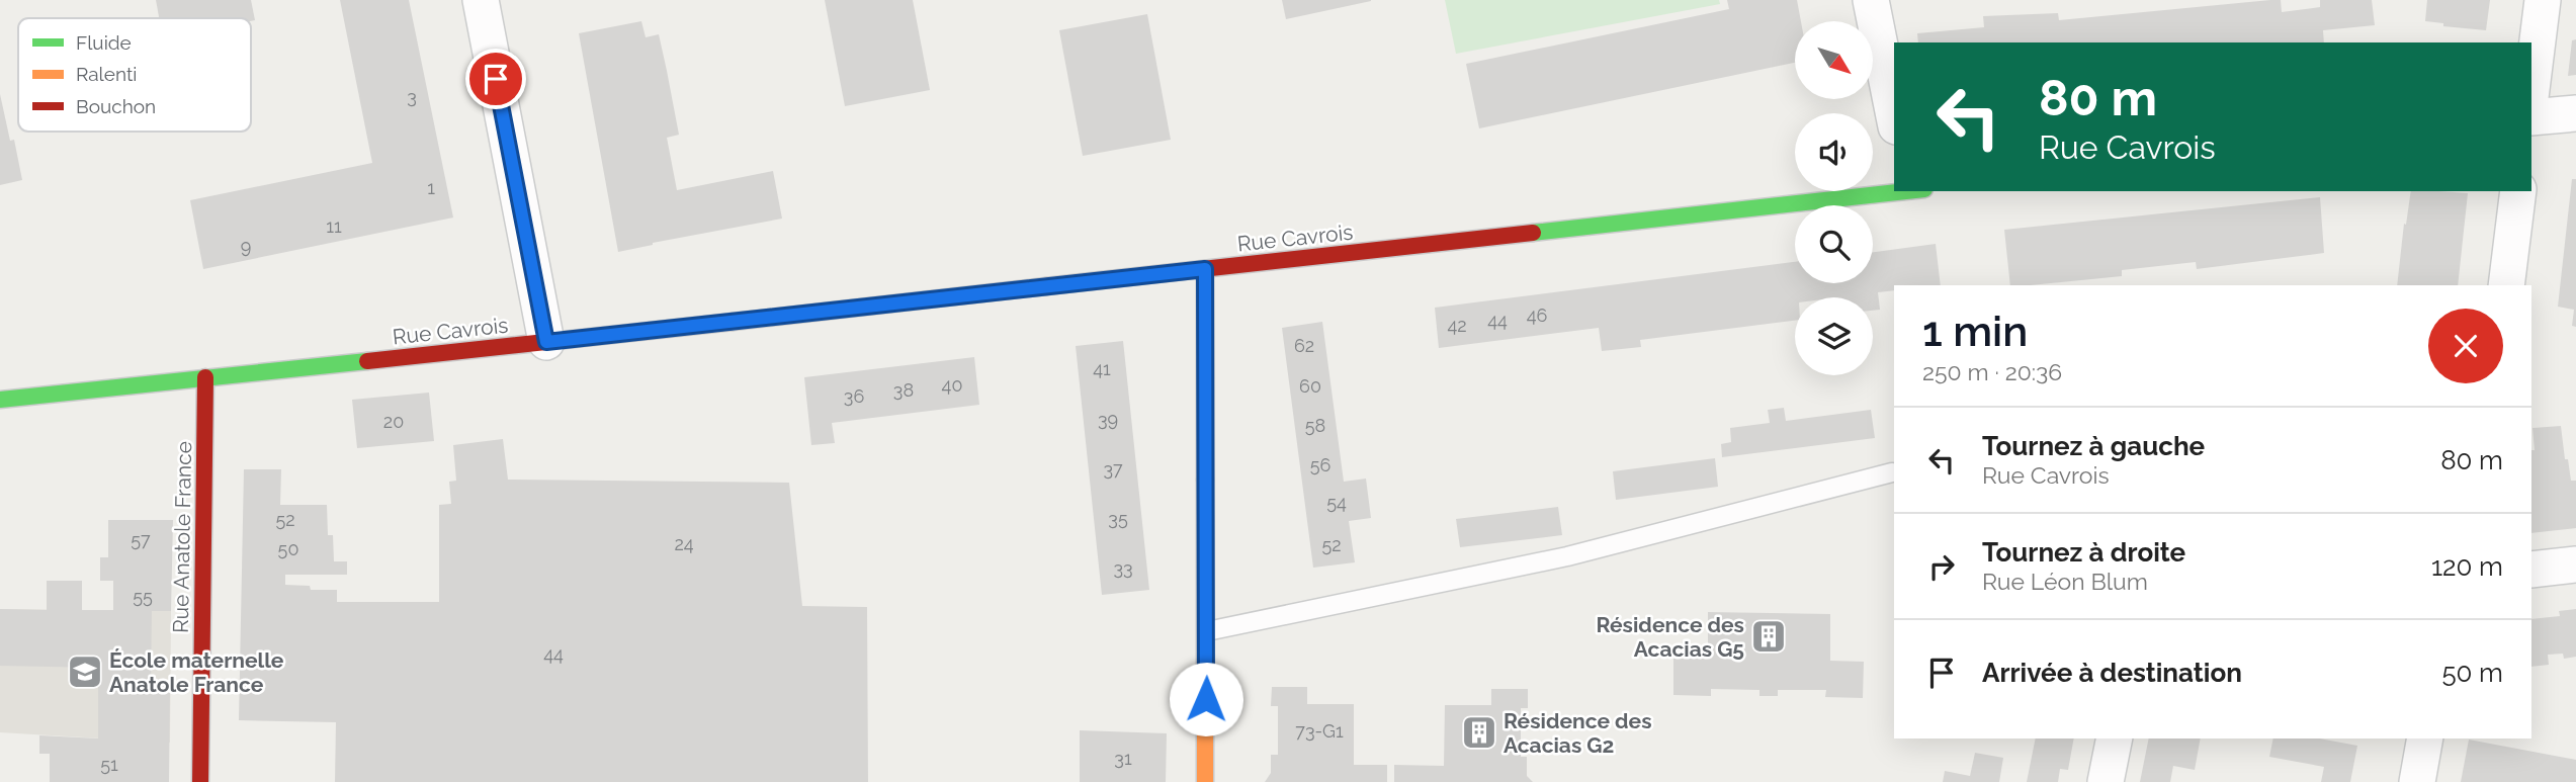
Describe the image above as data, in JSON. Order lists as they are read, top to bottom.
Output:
{
  "streets": {
    "street": ["Rue Cavrois", "Rue Anatole France"]
  },
  "crossings": [
    ["Rue Cavrois", "Rue Anatole France"]
  ],
  "places": {
    "building": ["Résidence des Acacias G5", "Résidence des Acacias G2"],
    "school or university": ["École maternelle Anatole France"]
  },
  "house_numbers": [
    "3",
    "1",
    "11",
    "9",
    "46",
    "44",
    "42",
    "62",
    "41",
    "40",
    "60",
    "38",
    "36",
    "39",
    "20",
    "58",
    "56",
    "37",
    "54",
    "35",
    "52",
    "57",
    "24",
    "52",
    "50",
    "33",
    "55",
    "44",
    "73-G1",
    "31",
    "51"
  ],
  "legend": ["Fluide", "Ralenti", "Bouchon"],
  "north": "bottom right",
  "page": {
    "turn": ["80 m", "Rue Cavrois"],
    "heading": ["1 min", "250 m · 20:36"],
    "list": [
      {
        "name": "Tournez à gauche",
        "note": "Rue Cavrois",
        "value": "80 m"
      },
      {
        "name": "Tournez à droite",
        "note": "Rue Léon Blum",
        "value": "120 m"
      },
      {
        "name": "Arrivée à destination",
        "value": "50 m"
      }
    ]
  }
}
